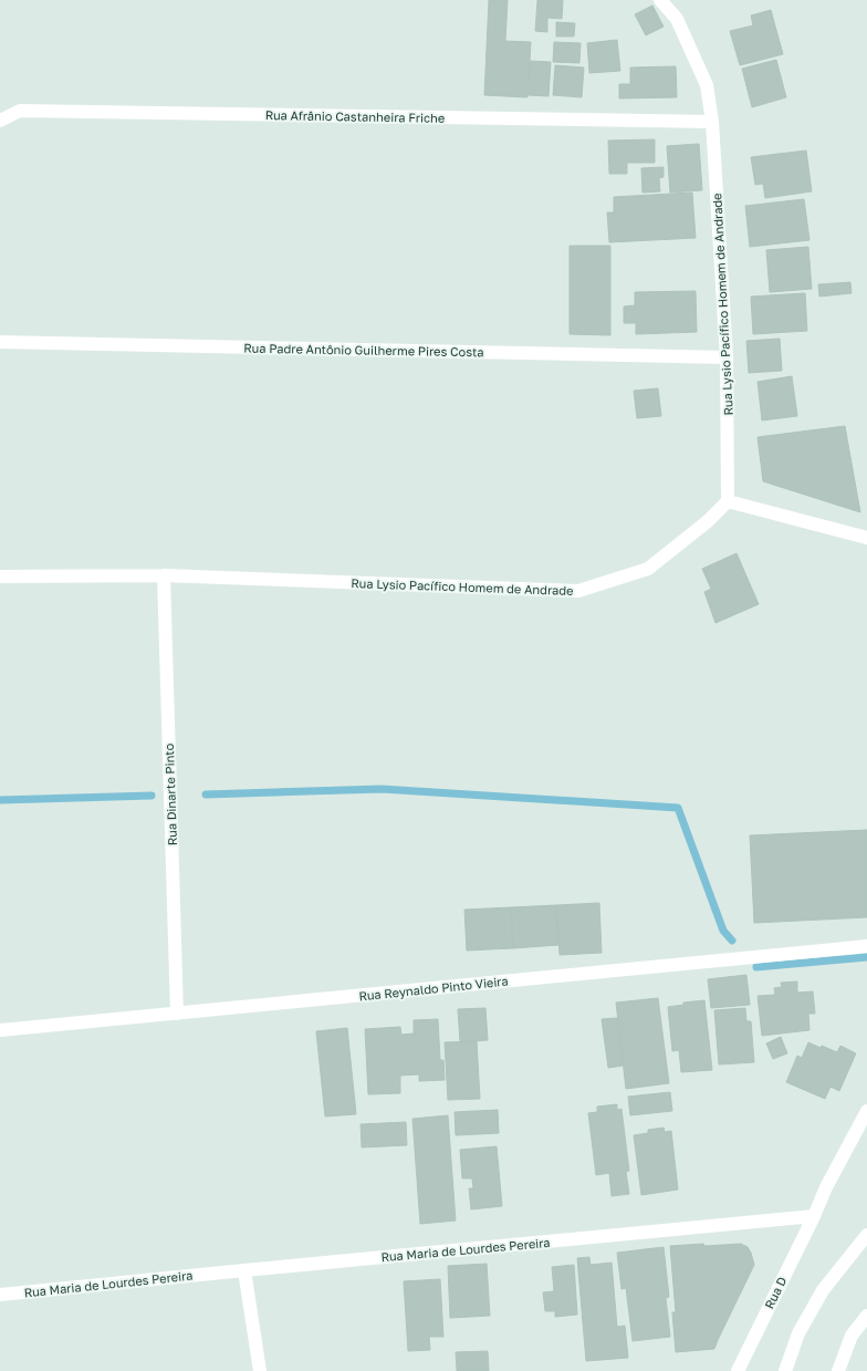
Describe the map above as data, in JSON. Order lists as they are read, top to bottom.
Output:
{
  "streets": {
    "street": [
      "Rua Afrânio Castanheira Friche",
      "Rua Lysio Pacífico Homem de Andrade",
      "Rua Padre Antônio Guilherme Pires Costa",
      "Rua Dinarte Pinto",
      "Rua Reynaldo Pinto Vieira",
      "Rua Maria de Lourdes Pereira",
      "Rua D"
    ]
  },
  "crossings": [
    ["Rua Afrânio Castanheira Friche", "Rua Lysio Pacífico Homem de Andrade"],
    ["Rua Lysio Pacífico Homem de Andrade", "Rua Padre Antônio Guilherme Pires Costa"],
    ["Rua Lysio Pacífico Homem de Andrade", "Rua Dinarte Pinto"],
    ["Rua Dinarte Pinto", "Rua Reynaldo Pinto Vieira"],
    ["Rua Maria de Lourdes Pereira", "Rua D"]
  ]
}
